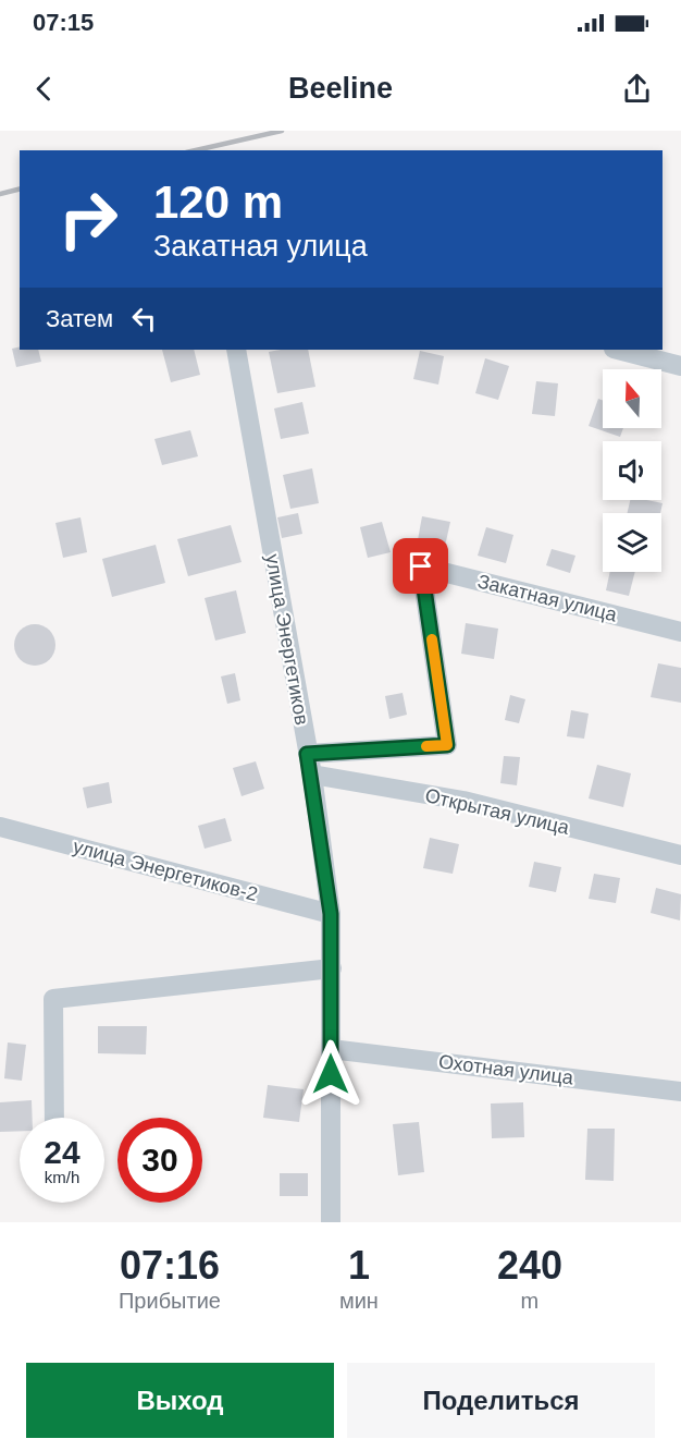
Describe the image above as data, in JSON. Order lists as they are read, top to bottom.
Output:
{
  "streets": {
    "street": [
      "Закатная улица",
      "улица Энергетиков",
      "Открытая улица",
      "улица Энергетиков-2",
      "Охотная улица"
    ]
  },
  "crossings": [
    ["Закатная улица", "улица Энергетиков"],
    ["улица Энергетиков", "Открытая улица"],
    ["улица Энергетиков", "улица Энергетиков-2"],
    ["улица Энергетиков", "Охотная улица"]
  ],
  "north": "top",
  "page": {
    "status": "07:15",
    "header": "Beeline",
    "turn": ["120 m", "Закатная улица"],
    "then": "Затем",
    "speed": "24 km/h",
    "limit": "30",
    "eta": [
      "07:16",
      "Прибытие",
      "1",
      "мин",
      "240",
      "m"
    ],
    "buttons": ["Выход", "Поделиться"]
  }
}
